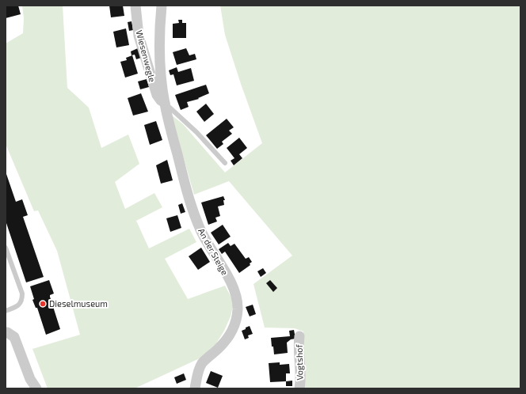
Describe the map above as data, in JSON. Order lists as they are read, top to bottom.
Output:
{
  "streets": {
    "street": ["Wiesenwegle", "An der Steige", "Vogtshof"]
  },
  "crossings": [
    ["Wiesenwegle", "An der Steige"]
  ],
  "places": ["Dieselmuseum"]
}
